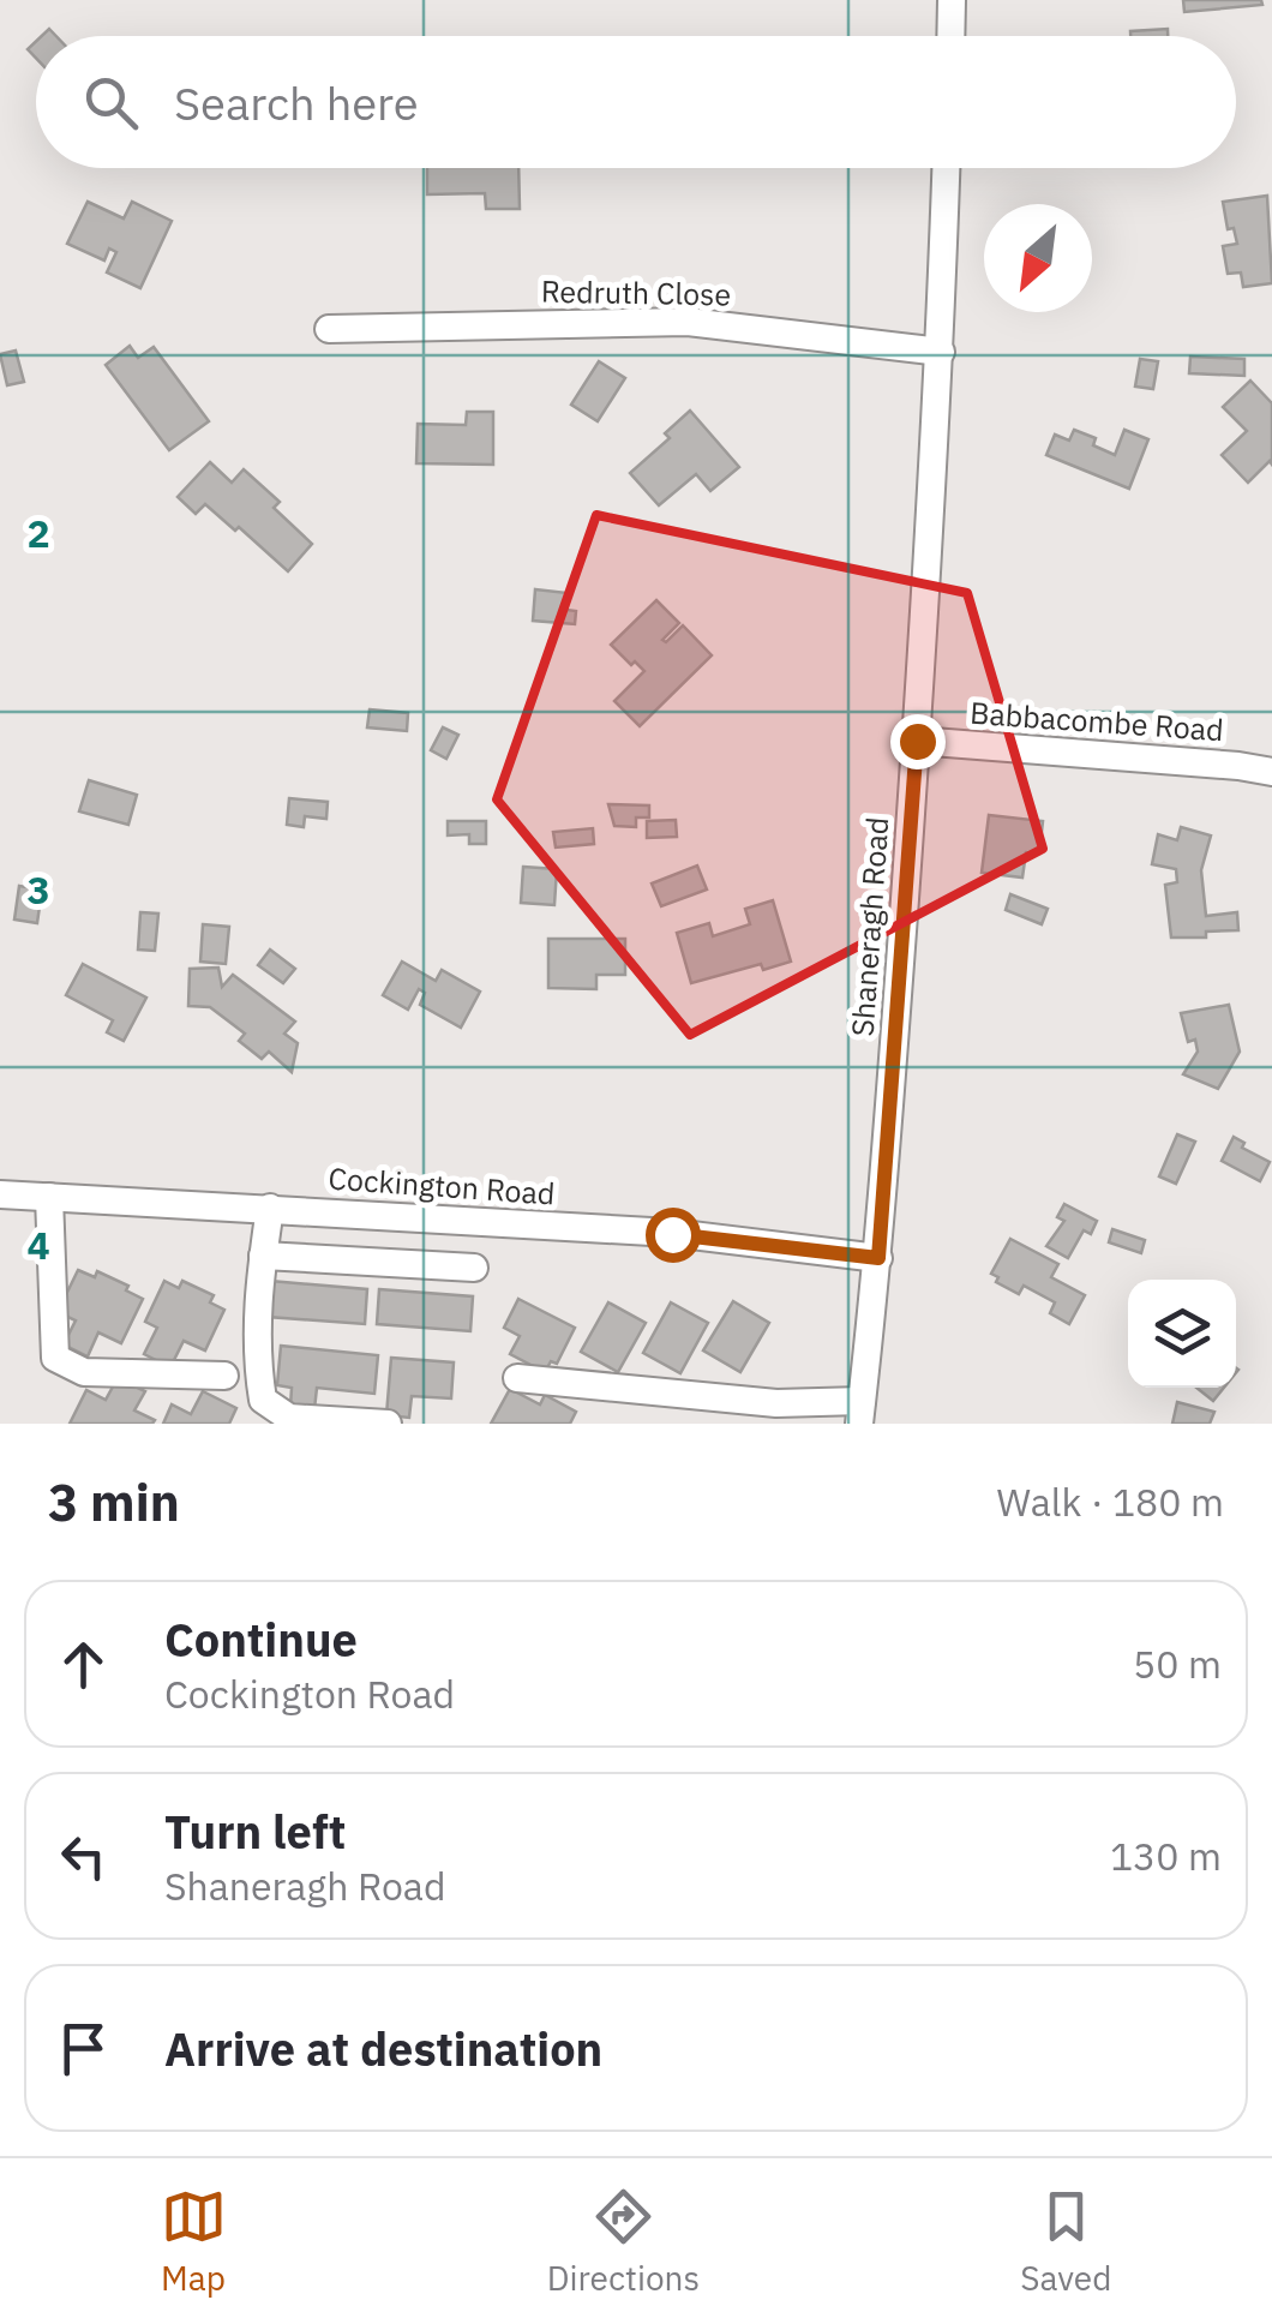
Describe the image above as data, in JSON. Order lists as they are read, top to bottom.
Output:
{
  "streets": {
    "street": [
      "Redruth Close",
      "Babbacombe Road",
      "Shaneragh Road",
      "Cockington Road"
    ]
  },
  "crossings": [
    ["Redruth Close", "Shaneragh Road"],
    ["Babbacombe Road", "Shaneragh Road"],
    ["Shaneragh Road", "Cockington Road"]
  ],
  "north": "bottom left",
  "page": {
    "search": "Search here",
    "heading": ["3 min", "Walk · 180 m"],
    "list": [
      ["Continue", "Cockington Road", "50 m"],
      ["Turn left", "Shaneragh Road", "130 m"],
      "Arrive at destination"
    ],
    "nav": ["Map", "Directions", "Saved"]
  },
  "grid": {
    "rows": ["2", "3", "4"]
  }
}
